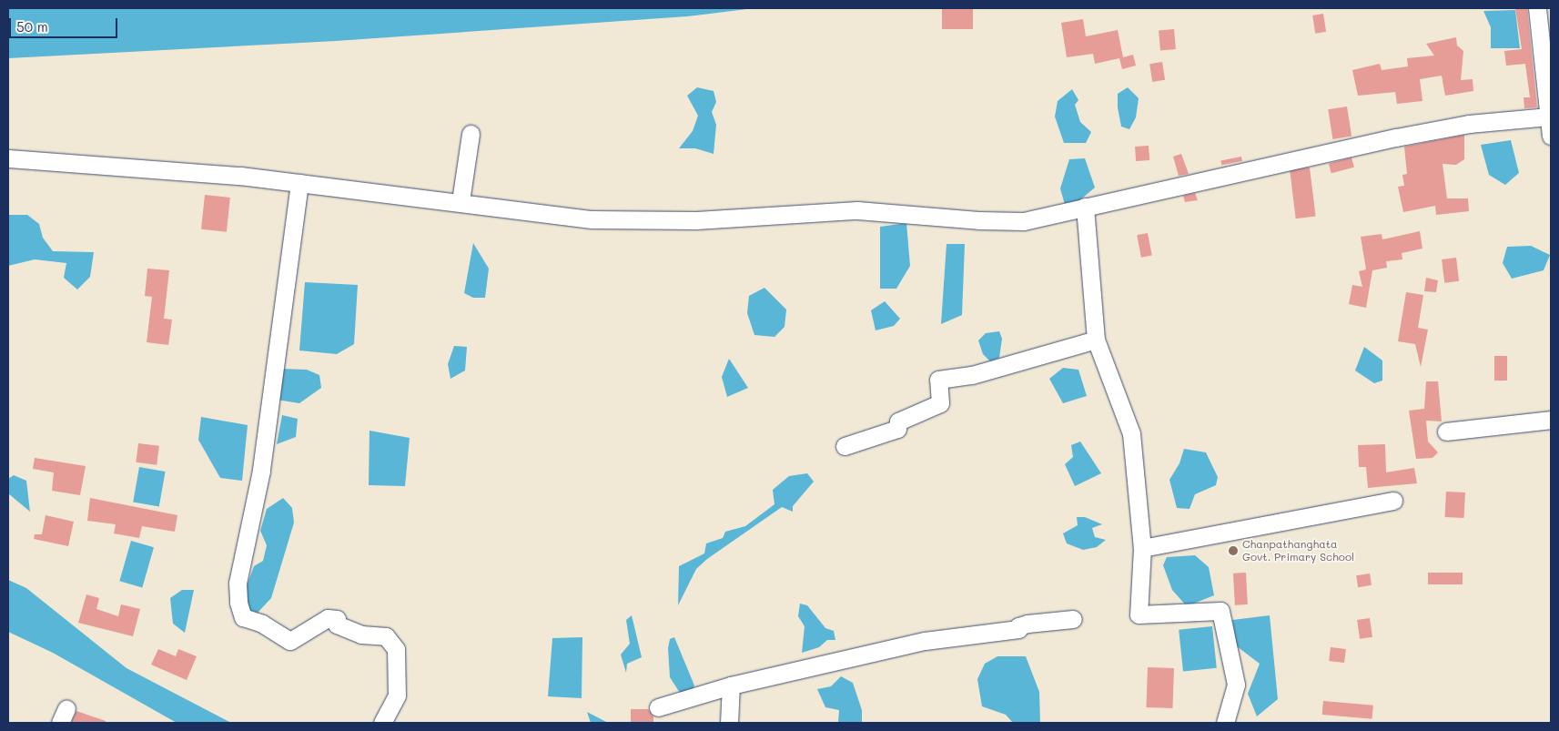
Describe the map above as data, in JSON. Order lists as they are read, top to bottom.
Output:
{
  "places": ["Chanpathanghata Govt. Primary School"],
  "scale_bar": "50 m"
}
